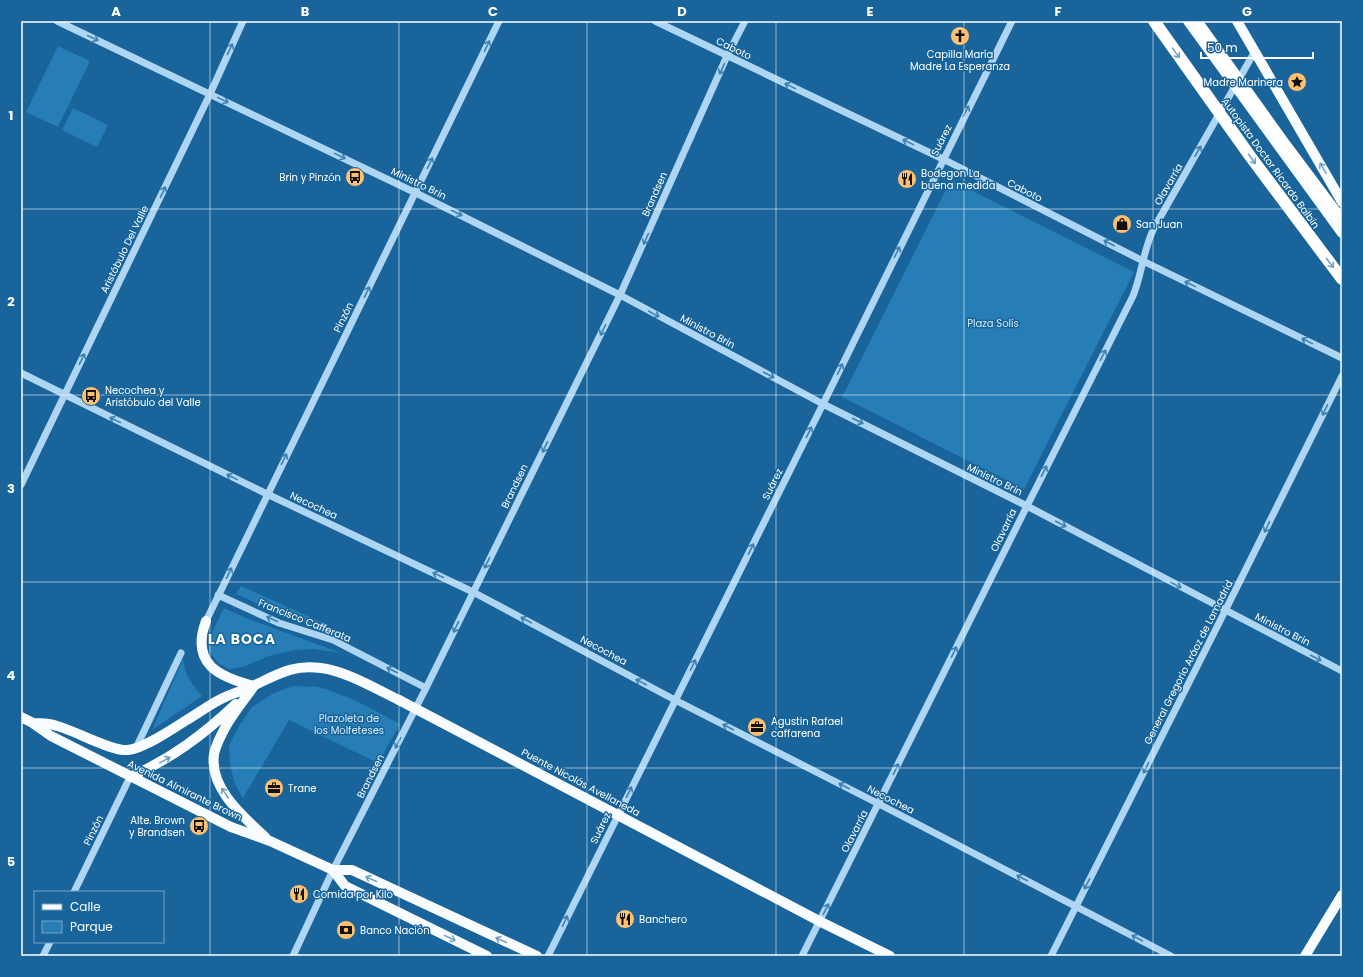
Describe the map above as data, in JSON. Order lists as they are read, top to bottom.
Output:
{
  "streets": {
    "highway": ["Autopista Doctor Ricardo Balbín"],
    "main road": ["Puente Nicolás Avellaneda", "Avenida Almirante Brown"],
    "street": [
      "Caboto",
      "Suárez",
      "Ministro Brin",
      "Olavarría",
      "Brandsen",
      "Aristóbulo Del Valle",
      "Pinzón",
      "Necochea",
      "Francisco Cafferata",
      "General Gregorio Aráoz de Lamadrid"
    ]
  },
  "crossings": [
    ["Caboto", "Suárez"],
    ["Caboto", "Olavarría"],
    ["Caboto", "Brandsen"],
    ["Suárez", "Ministro Brin"],
    ["Suárez", "Necochea"],
    ["Ministro Brin", "Olavarría"],
    ["Ministro Brin", "Brandsen"],
    ["Ministro Brin", "Aristóbulo Del Valle"],
    ["Ministro Brin", "Pinzón"],
    ["Ministro Brin", "General Gregorio Aráoz de Lamadrid"],
    ["Olavarría", "Necochea"],
    ["Brandsen", "Necochea"],
    ["Brandsen", "Francisco Cafferata"],
    ["Brandsen", "Avenida Almirante Brown"],
    ["Aristóbulo Del Valle", "Necochea"],
    ["Pinzón", "Necochea"],
    ["Pinzón", "Francisco Cafferata"],
    ["Pinzón", "Puente Nicolás Avellaneda"],
    ["Pinzón", "Avenida Almirante Brown"],
    ["Necochea", "General Gregorio Aráoz de Lamadrid"],
    ["Puente Nicolás Avellaneda", "Avenida Almirante Brown"]
  ],
  "one_way": [
    "Caboto",
    "Suárez",
    "Ministro Brin",
    "Olavarría",
    "Brandsen",
    "Aristóbulo Del Valle",
    "Pinzón",
    "Necochea",
    "Francisco Cafferata",
    "General Gregorio Aráoz de Lamadrid"
  ],
  "districts": ["LA BOCA"],
  "parks": ["Plaza Solís", "Plazoleta de los Molfeteses"],
  "places": {
    "church": ["Capilla María Madre La Esperanza"],
    "place": ["Madre Marinera"],
    "bus stop": ["Brin y Pinzón", "Necochea y Aristóbulo del Valle", "Alte. Brown y Brandsen"],
    "restaurant": ["Bodegon La buena medida", "Comida por Kilo", "Banchero"],
    "shop": ["San Juan"],
    "office": ["Agustin Rafael caffarena", "Trane"],
    "bank": ["Banco Nación"]
  },
  "legend": ["Calle", "Parque"],
  "scale_bar": "50 m",
  "grid": {
    "columns": [
      "A",
      "B",
      "C",
      "D",
      "E",
      "F",
      "G"
    ],
    "rows": [
      "1",
      "2",
      "3",
      "4",
      "5"
    ]
  }
}
